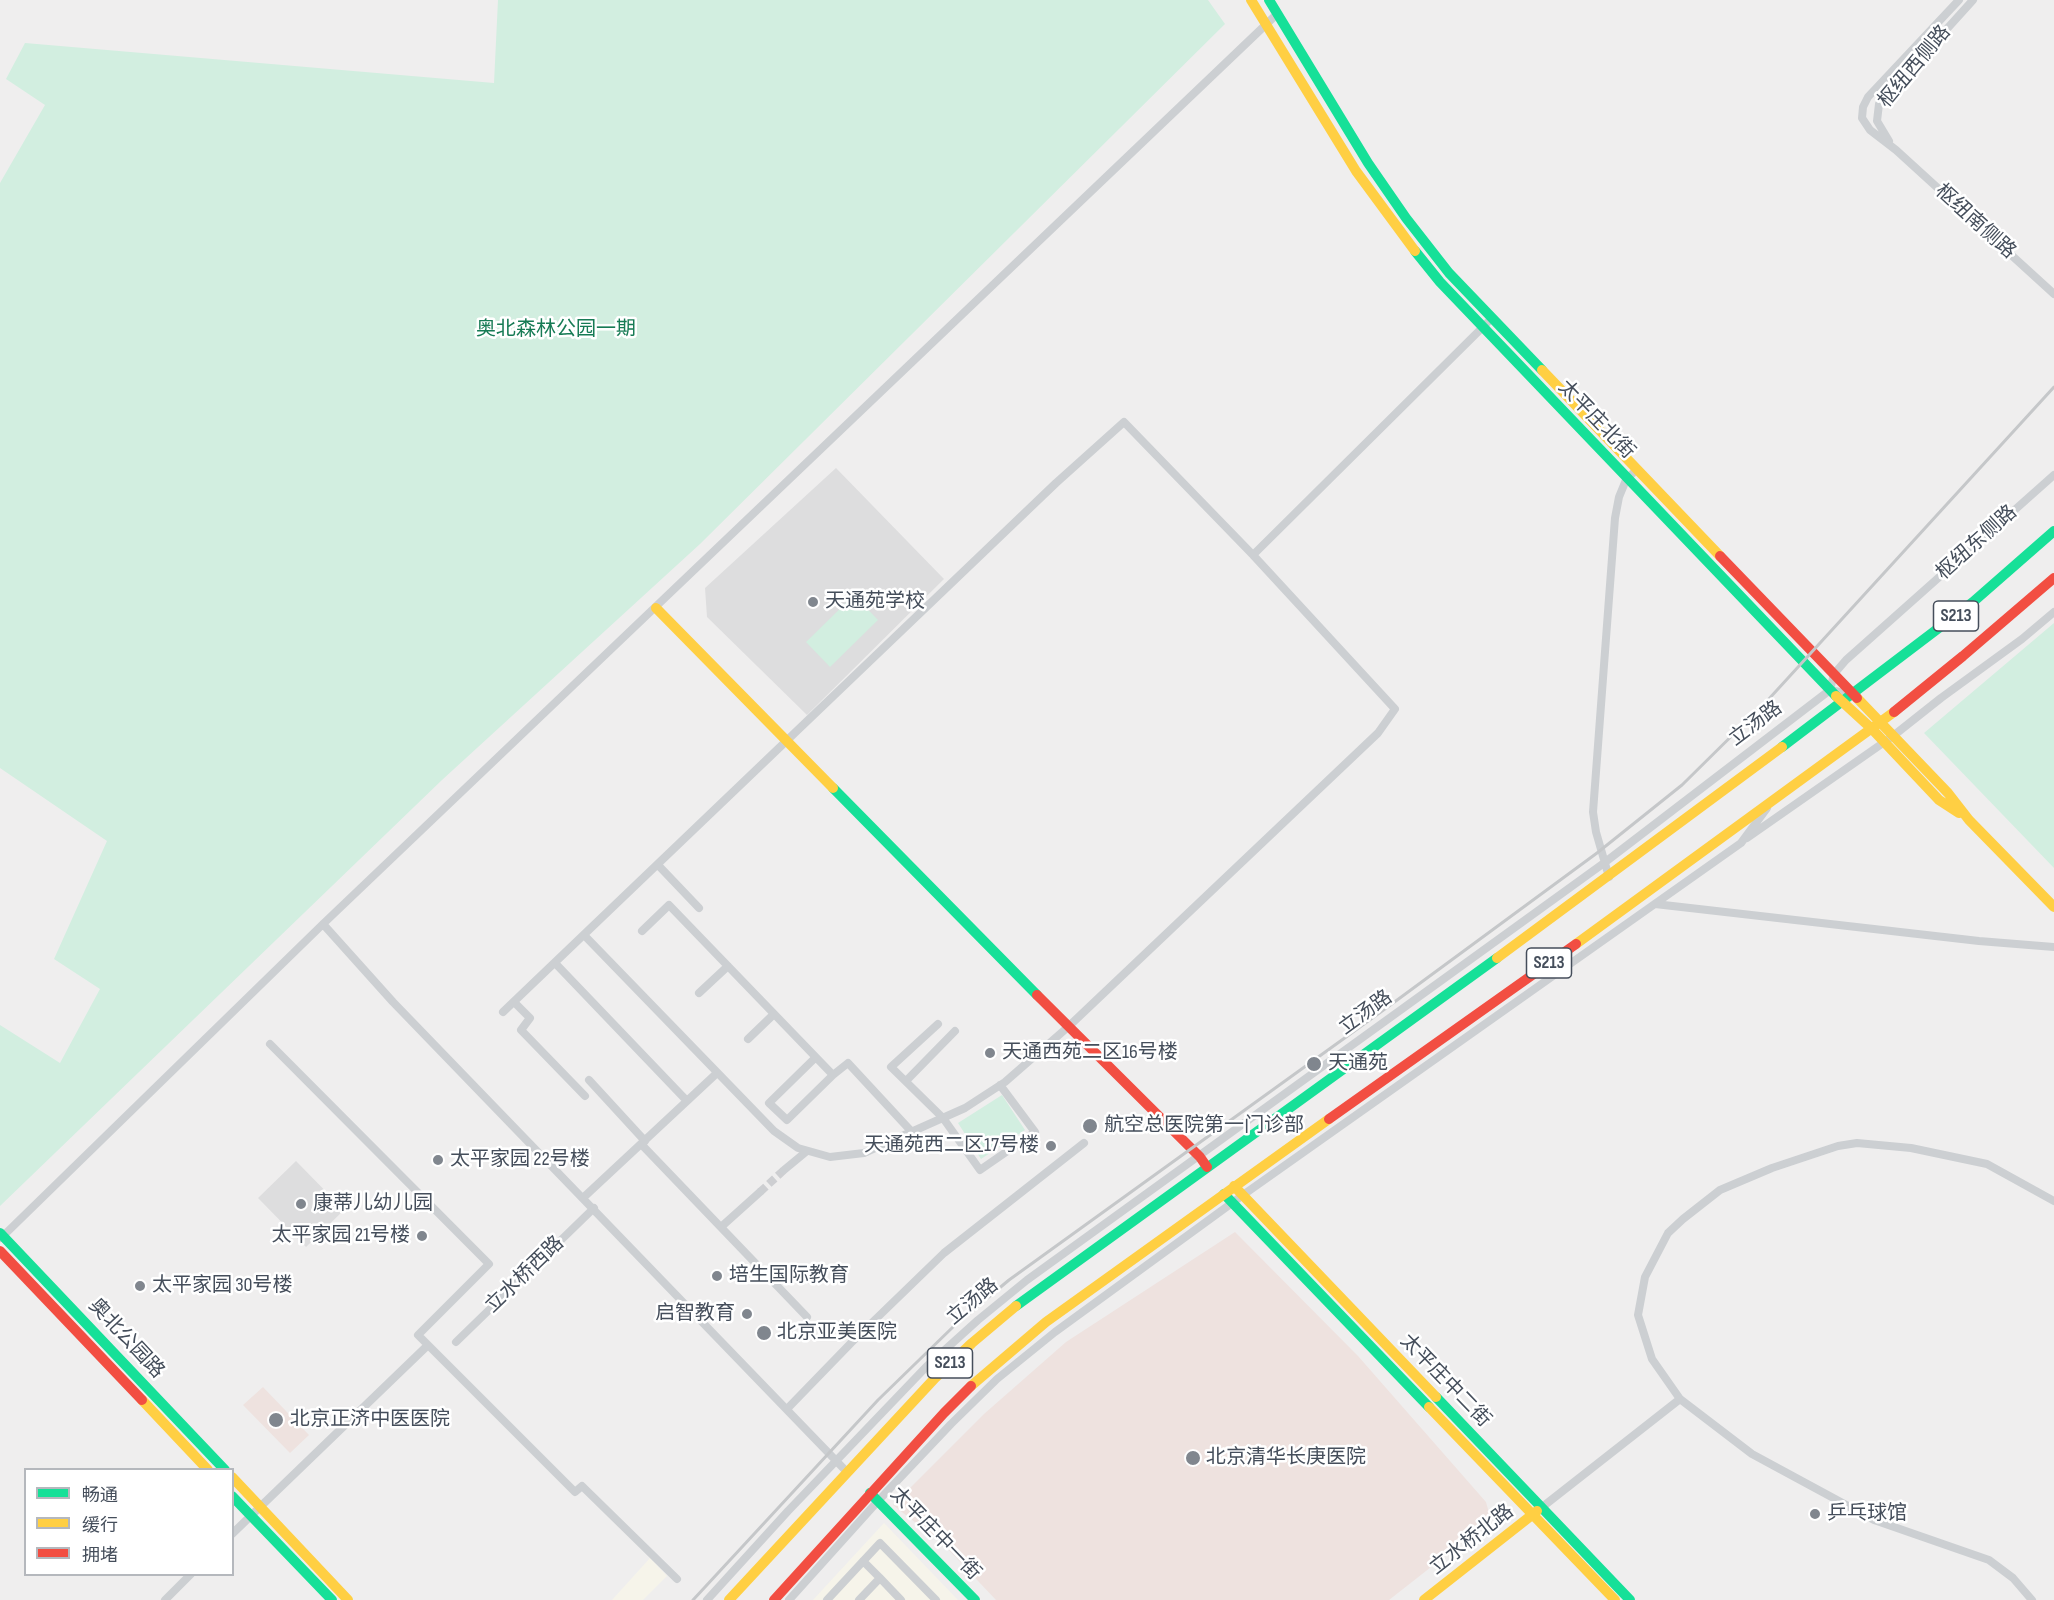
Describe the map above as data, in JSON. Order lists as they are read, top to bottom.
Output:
{
  "streets": {
    "main road": [
      "太平庄北街",
      "S213",
      "立汤路",
      "奥北公园路",
      "太平庄中二街",
      "太平庄中一街",
      "立水桥北路"
    ],
    "street": [
      "枢纽西侧路",
      "枢纽南侧路",
      "枢纽东侧路",
      "立水桥西路"
    ]
  },
  "crossings": [
    ["枢纽西侧路", "枢纽南侧路"],
    ["太平庄北街", "枢纽东侧路"],
    ["太平庄北街", "S213"],
    ["太平庄北街", "立汤路"],
    ["枢纽东侧路", "立汤路"],
    ["S213", "立汤路"],
    ["S213", "太平庄中二街"],
    ["S213", "太平庄中一街"],
    ["太平庄中二街", "立水桥北路"]
  ],
  "parks": ["奥北森林公园一期"],
  "places": [
    "天通苑学校",
    "天通西苑二区16号楼",
    "天通苑",
    "航空总医院第一门诊部",
    "天通苑西二区17号楼",
    "太平家园 22号楼",
    "康蒂儿幼儿园",
    "太平家园 21号楼",
    "培生国际教育",
    "太平家园 30号楼",
    "启智教育",
    "北京亚美医院",
    "北京正济中医医院",
    "北京清华长庚医院",
    "乒乓球馆"
  ],
  "legend": ["畅通", "缓行", "拥堵"]
}
